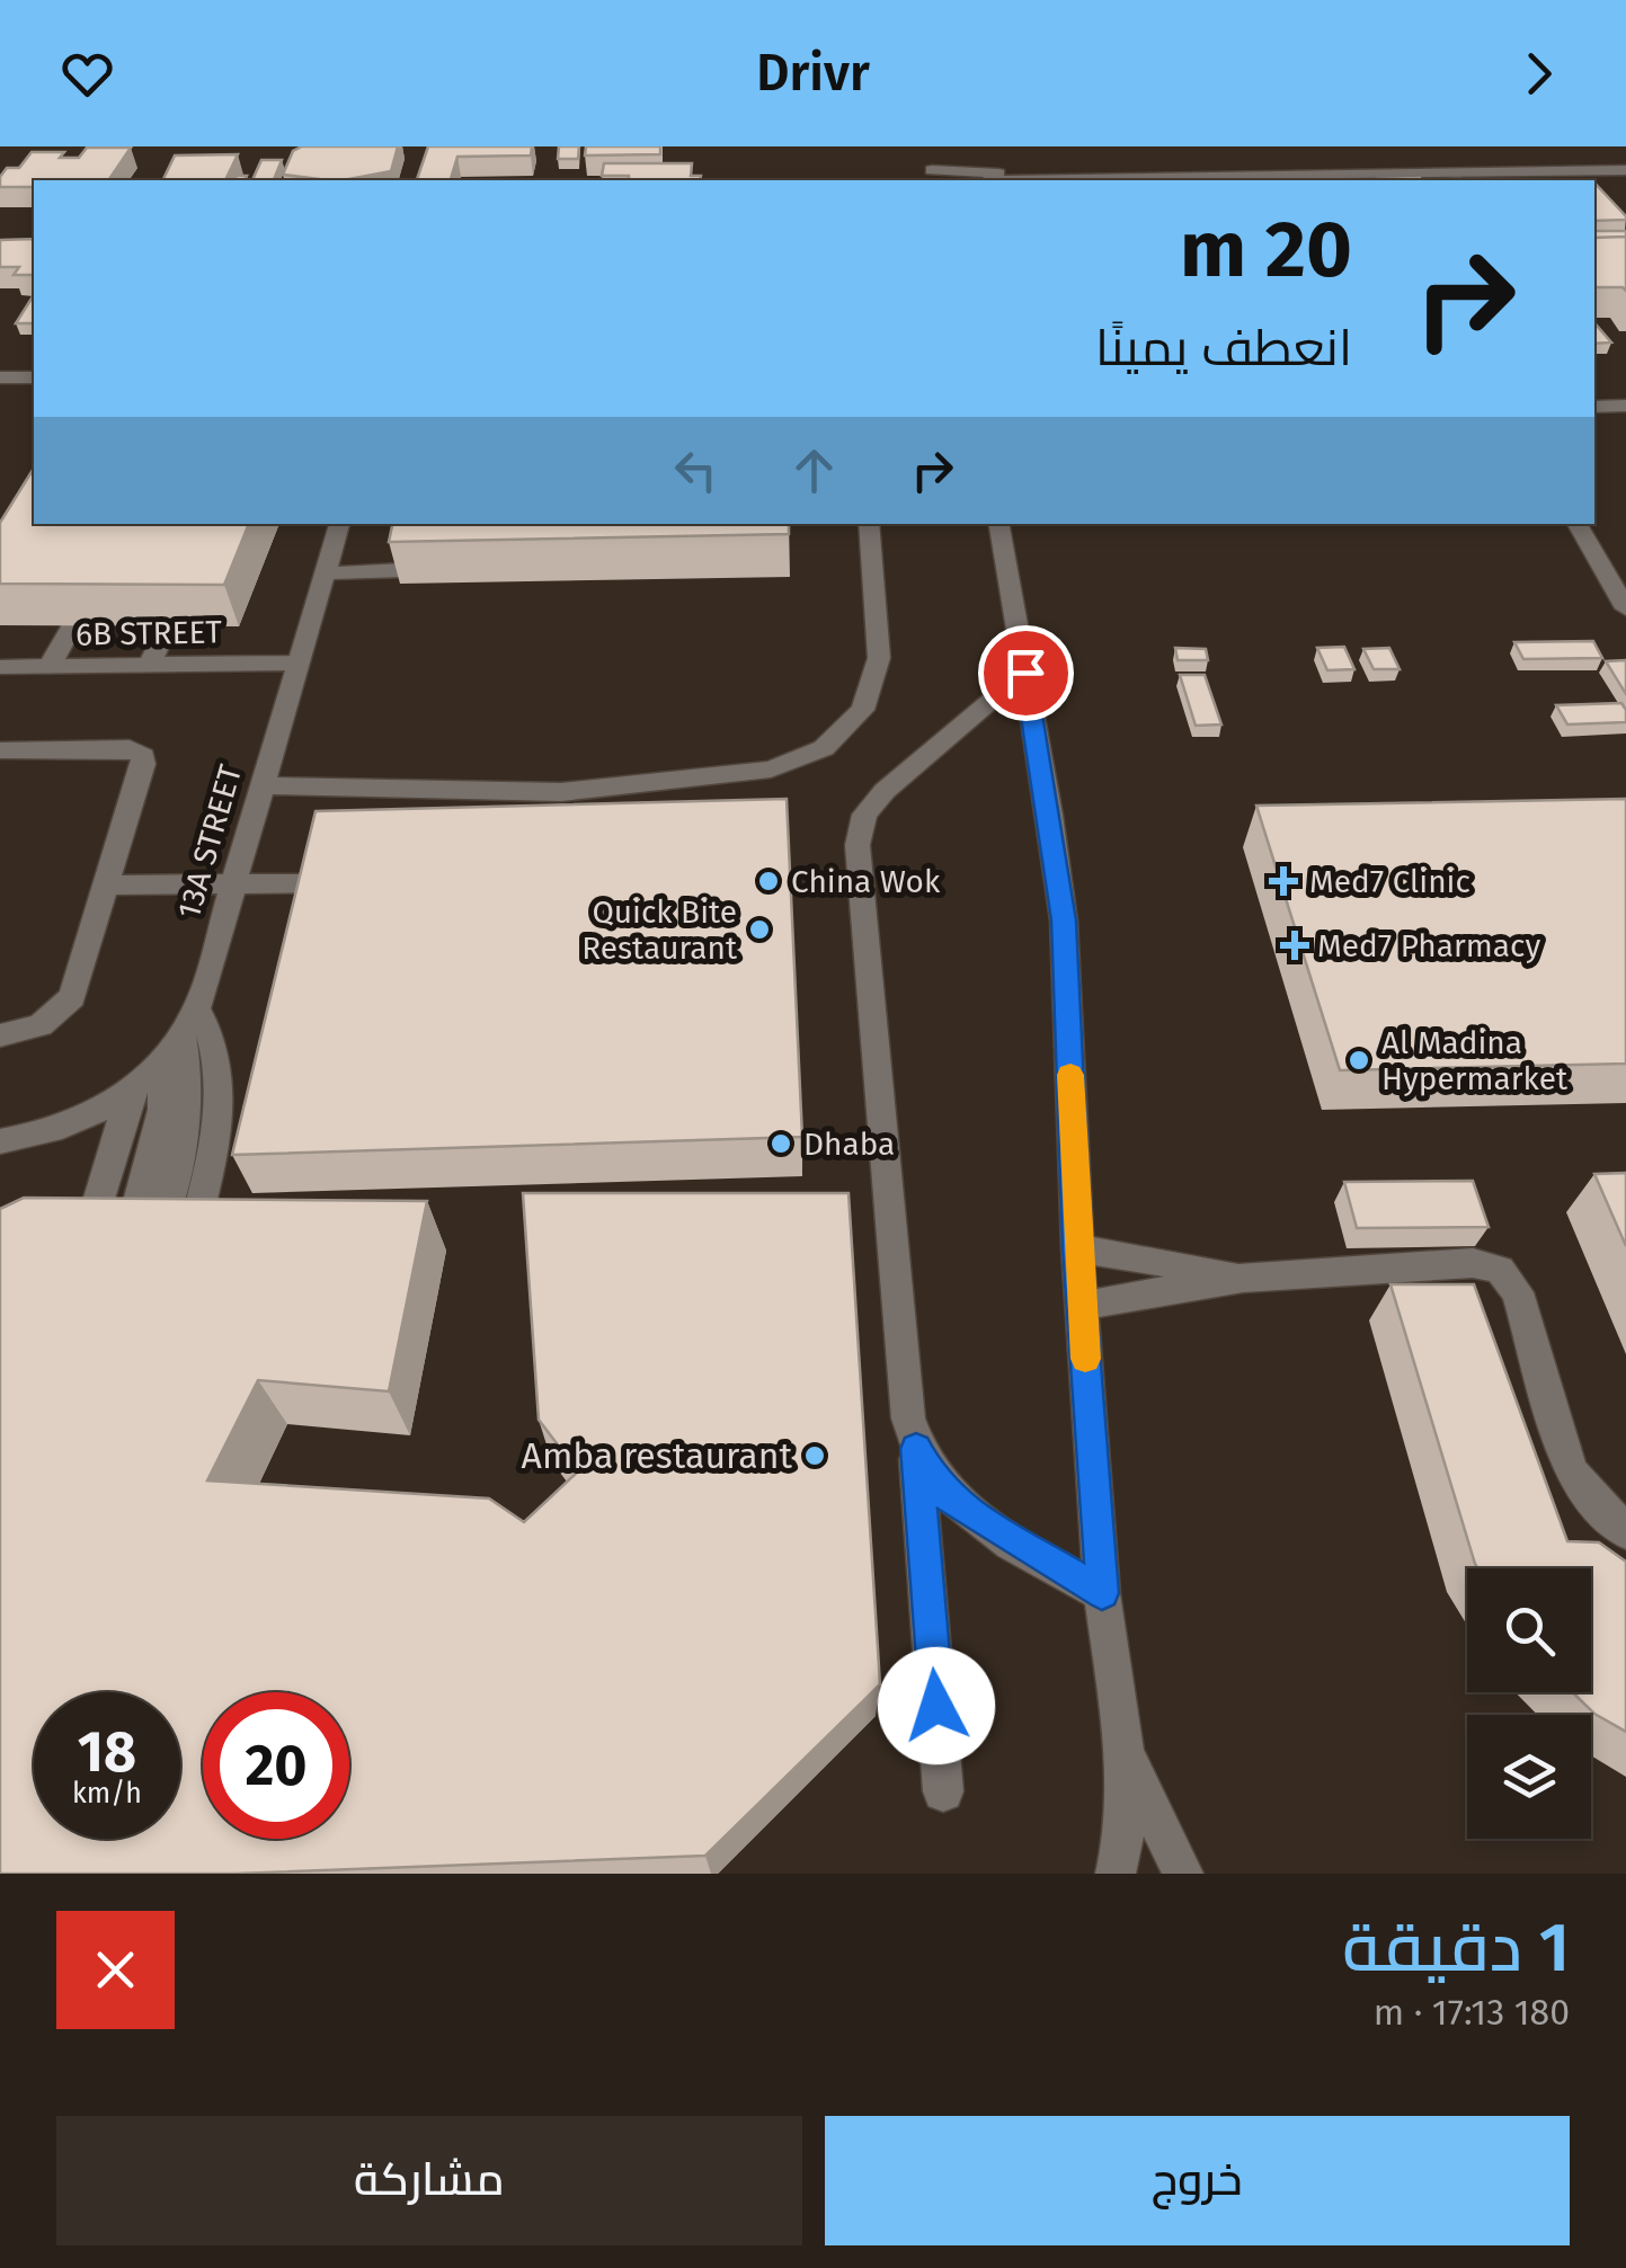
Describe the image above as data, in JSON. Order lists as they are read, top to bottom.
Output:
{
  "streets": {
    "street": ["6B STREET", "13A STREET"]
  },
  "crossings": [
    ["6B STREET", "13A STREET"]
  ],
  "places": {
    "other": [
      "China Wok",
      "Quick Bite Restaurant",
      "Al Madina Hypermarket",
      "Dhaba",
      "Amba restaurant"
    ],
    "health": ["Med7 Clinic", "Med7 Pharmacy"]
  },
  "page": {
    "header": "Drivr",
    "turn": ["20 m", "انعطف يمينًا"],
    "speed": "18 km/h",
    "limit": "20",
    "heading": ["1 دقيقة", "180 m · 17:13"],
    "buttons": ["خروج", "مشاركة"]
  }
}
